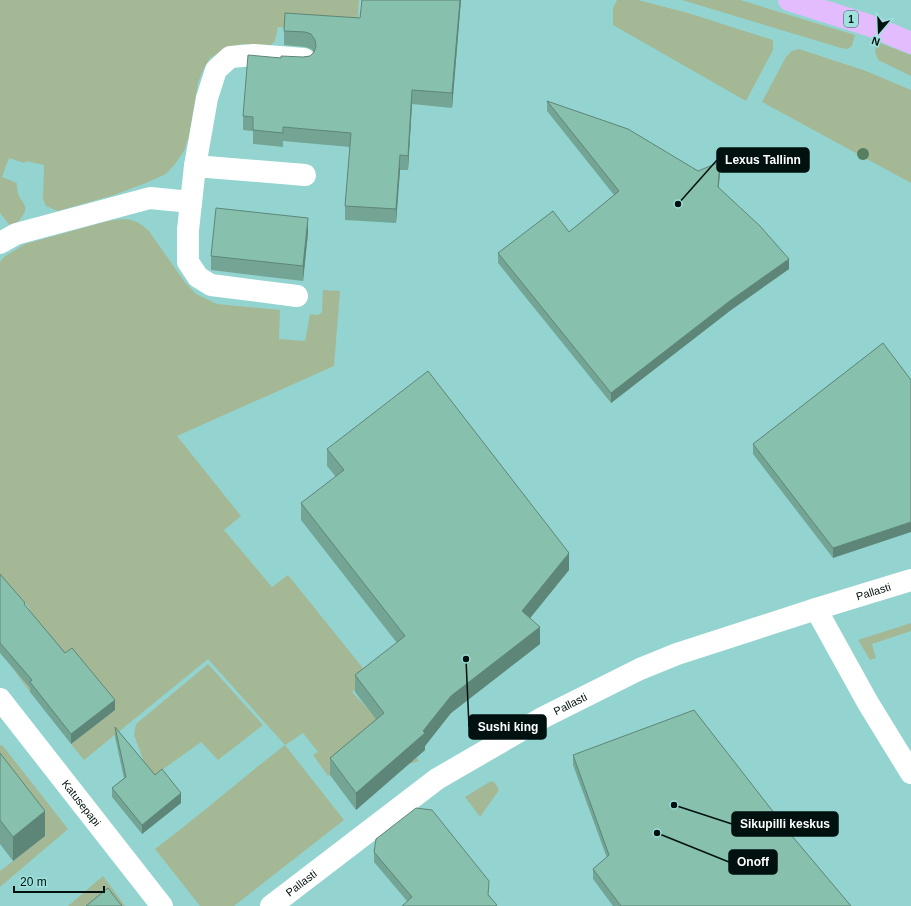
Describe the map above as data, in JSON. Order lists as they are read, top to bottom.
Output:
{
  "streets": {
    "main road": ["1"],
    "street": ["Pallasti", "Katusepapi"]
  },
  "places": [
    "Lexus Tallinn",
    "Sushi king",
    "Sikupilli keskus",
    "Onoff"
  ],
  "scale_bar": "20 m",
  "north": "bottom"
}
